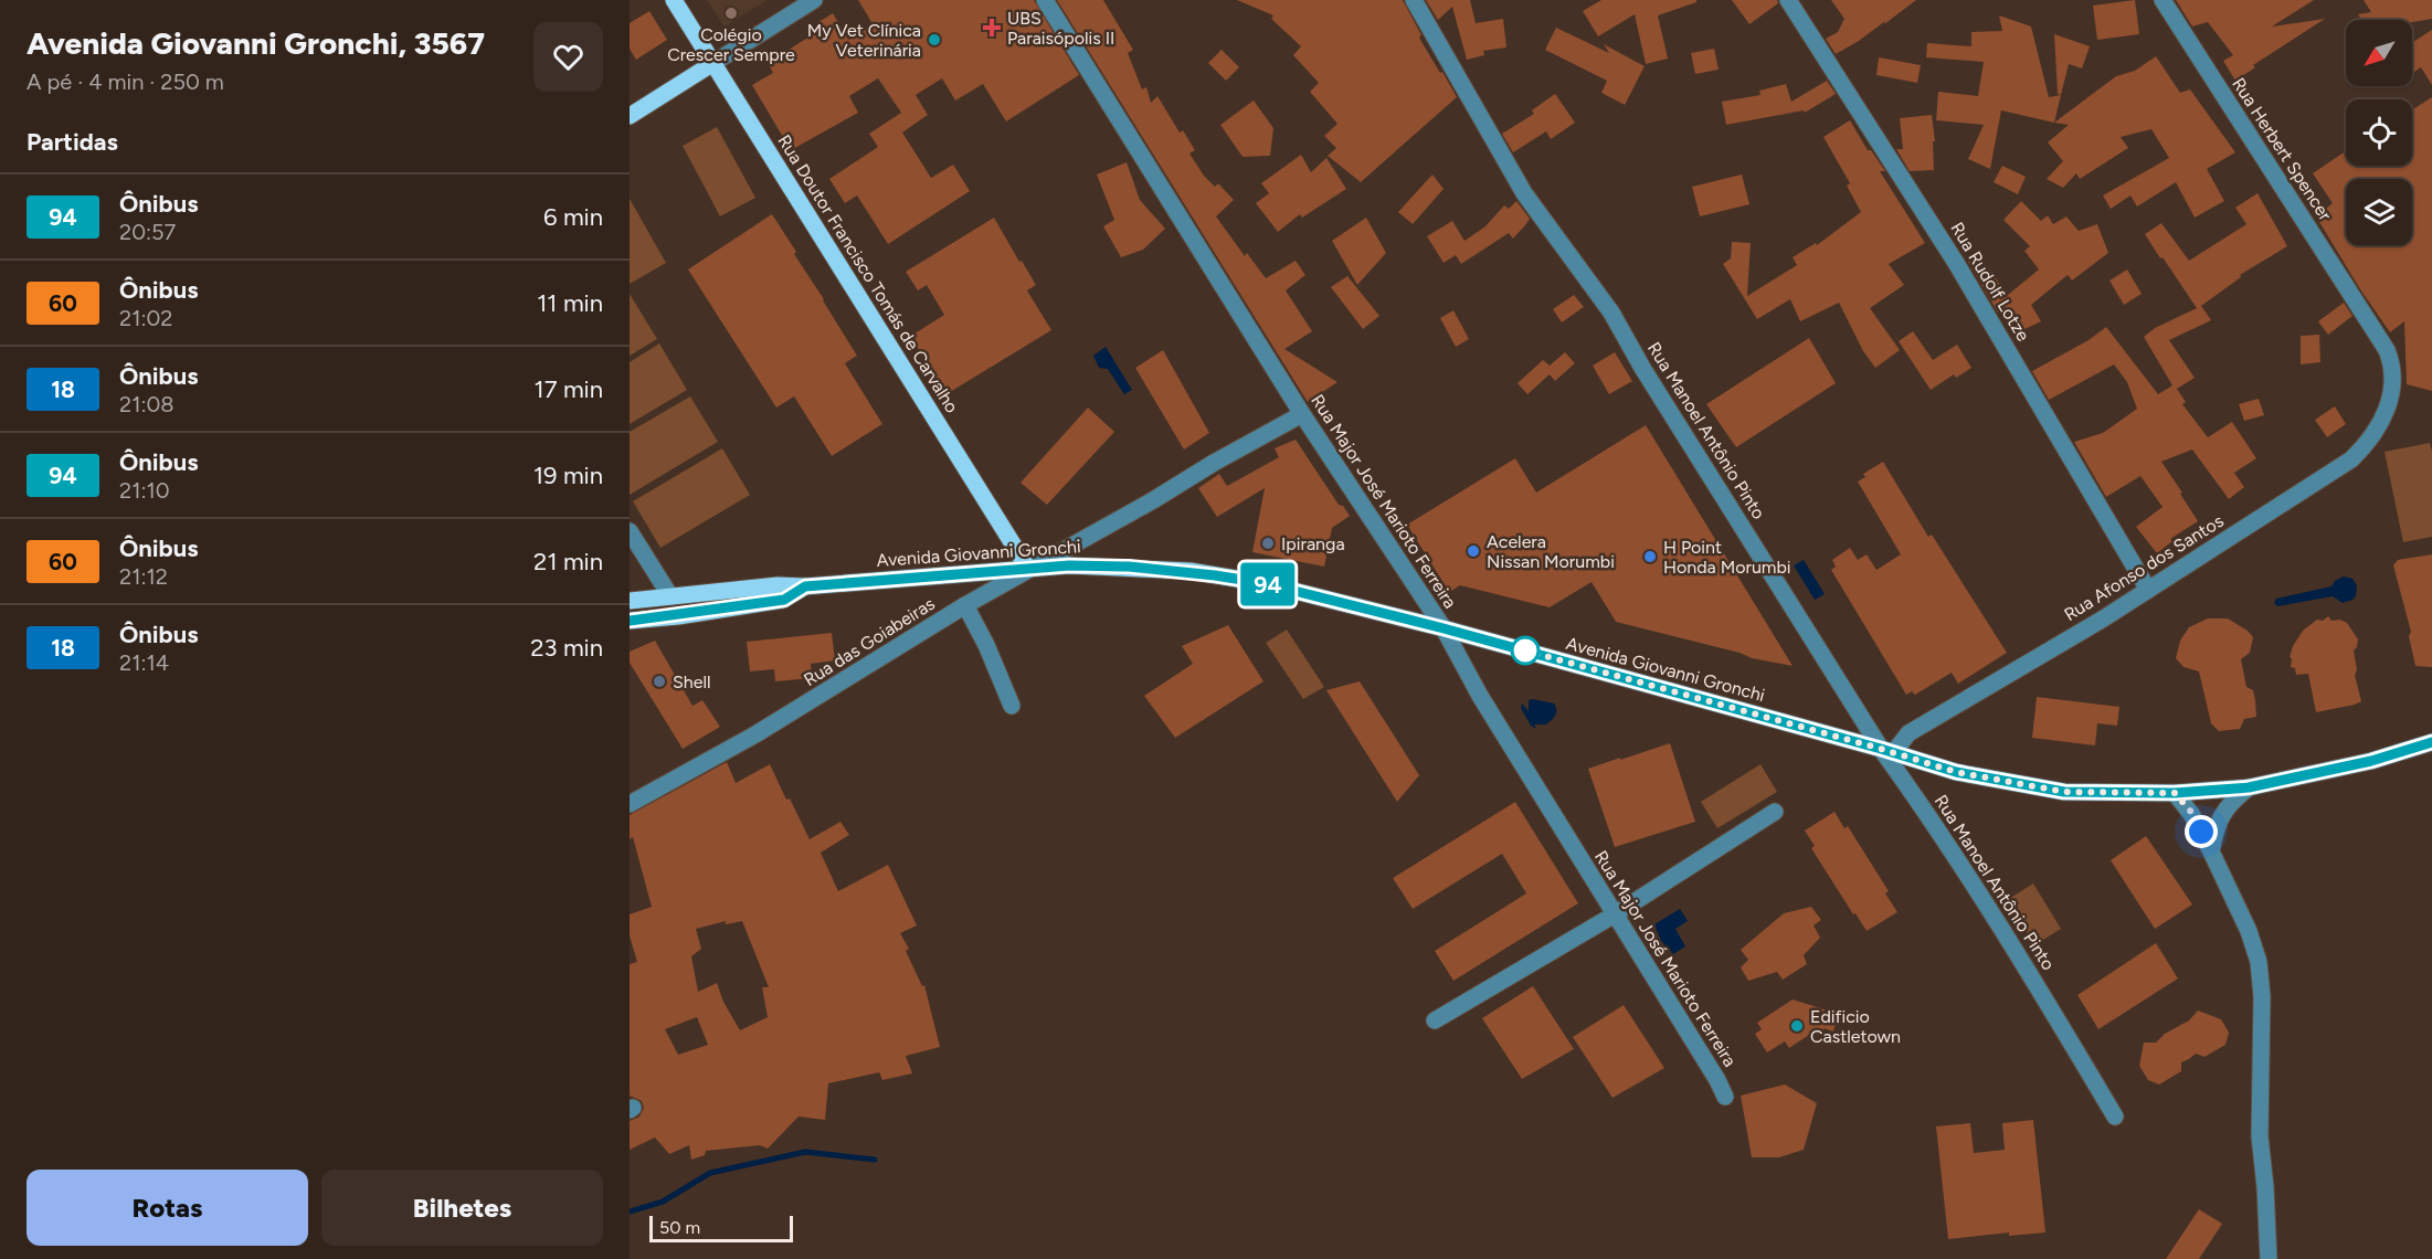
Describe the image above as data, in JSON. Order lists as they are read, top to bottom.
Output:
{
  "streets": {
    "main road": ["Rua Doutor Francisco Tomás de Carvalho", "Avenida Giovanni Gronchi"],
    "street": [
      "Rua Herbert Spencer",
      "Rua Rudolf Lotze",
      "Rua Manoel Antônio Pinto",
      "Rua Major José Marioto Ferreira",
      "Rua Afonso dos Santos",
      "Rua das Goiabeiras"
    ]
  },
  "crossings": [
    ["Rua Herbert Spencer", "Rua Afonso dos Santos"],
    ["Rua Doutor Francisco Tomás de Carvalho", "Avenida Giovanni Gronchi"],
    ["Rua Doutor Francisco Tomás de Carvalho", "Rua das Goiabeiras"],
    ["Rua Rudolf Lotze", "Rua Afonso dos Santos"],
    ["Rua Manoel Antônio Pinto", "Avenida Giovanni Gronchi"],
    ["Rua Manoel Antônio Pinto", "Rua Afonso dos Santos"],
    ["Rua Major José Marioto Ferreira", "Avenida Giovanni Gronchi"],
    ["Rua Major José Marioto Ferreira", "Rua das Goiabeiras"],
    ["Avenida Giovanni Gronchi", "Rua Afonso dos Santos"],
    ["Avenida Giovanni Gronchi", "Rua das Goiabeiras"]
  ],
  "places": {
    "other": [
      "Colégio Crescer Sempre",
      "My Vet Clínica Veterinária",
      "Ipiranga",
      "Acelera Nissan Morumbi",
      "H Point Honda Morumbi",
      "Shell",
      "Edificio Castletown"
    ],
    "health": ["UBS Paraisópolis II"]
  },
  "lines": ["bus line 94"],
  "scale_bar": "50 m",
  "north": "bottom left",
  "page": {
    "heading": [
      ["Avenida Giovanni Gronchi, 3567", "A pé · 4 min · 250 m"],
      "Partidas"
    ],
    "on_map": "94",
    "list": [
      {
        "mark": "94",
        "name": "Ônibus",
        "note": "20:57",
        "value": "6 min"
      },
      {
        "mark": "60",
        "name": "Ônibus",
        "note": "21:02",
        "value": "11 min"
      },
      {
        "mark": "18",
        "name": "Ônibus",
        "note": "21:08",
        "value": "17 min"
      },
      {
        "mark": "94",
        "name": "Ônibus",
        "note": "21:10",
        "value": "19 min"
      },
      {
        "mark": "60",
        "name": "Ônibus",
        "note": "21:12",
        "value": "21 min"
      },
      {
        "mark": "18",
        "name": "Ônibus",
        "note": "21:14",
        "value": "23 min"
      }
    ],
    "buttons": ["Rotas", "Bilhetes"],
    "scale": "50 m"
  }
}
